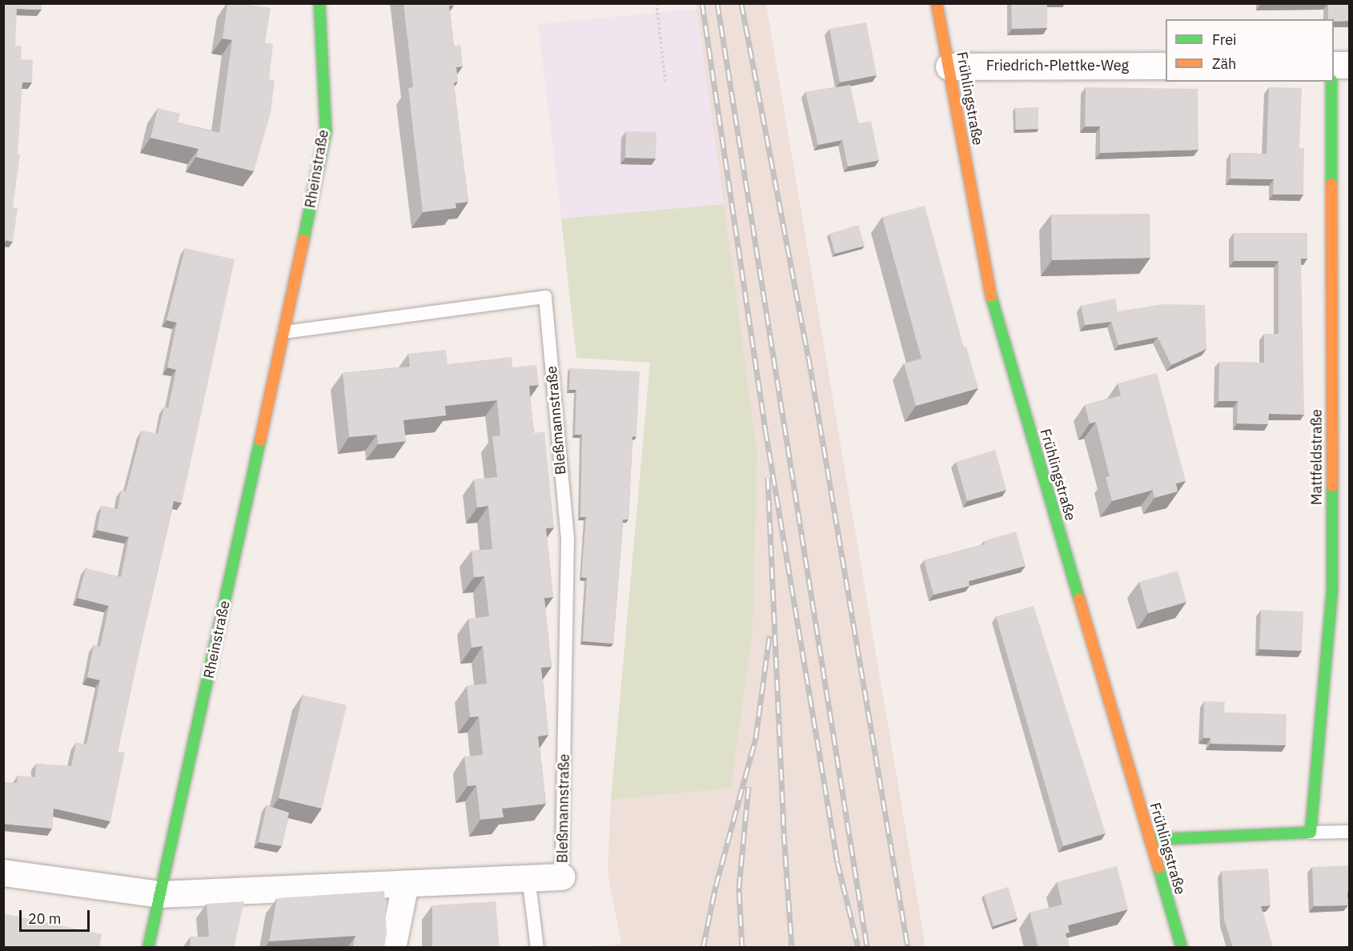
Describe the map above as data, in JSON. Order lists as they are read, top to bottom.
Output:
{
  "streets": {
    "street": [
      "Friedrich-Plettke-Weg",
      "Frühlingstraße",
      "Rheinstraße",
      "Bleßmannstraße",
      "Mattfeldstraße"
    ]
  },
  "crossings": [
    ["Friedrich-Plettke-Weg", "Frühlingstraße"],
    ["Rheinstraße", "Bleßmannstraße"]
  ],
  "legend": ["Frei", "Zäh"],
  "scale_bar": "20 m"
}
